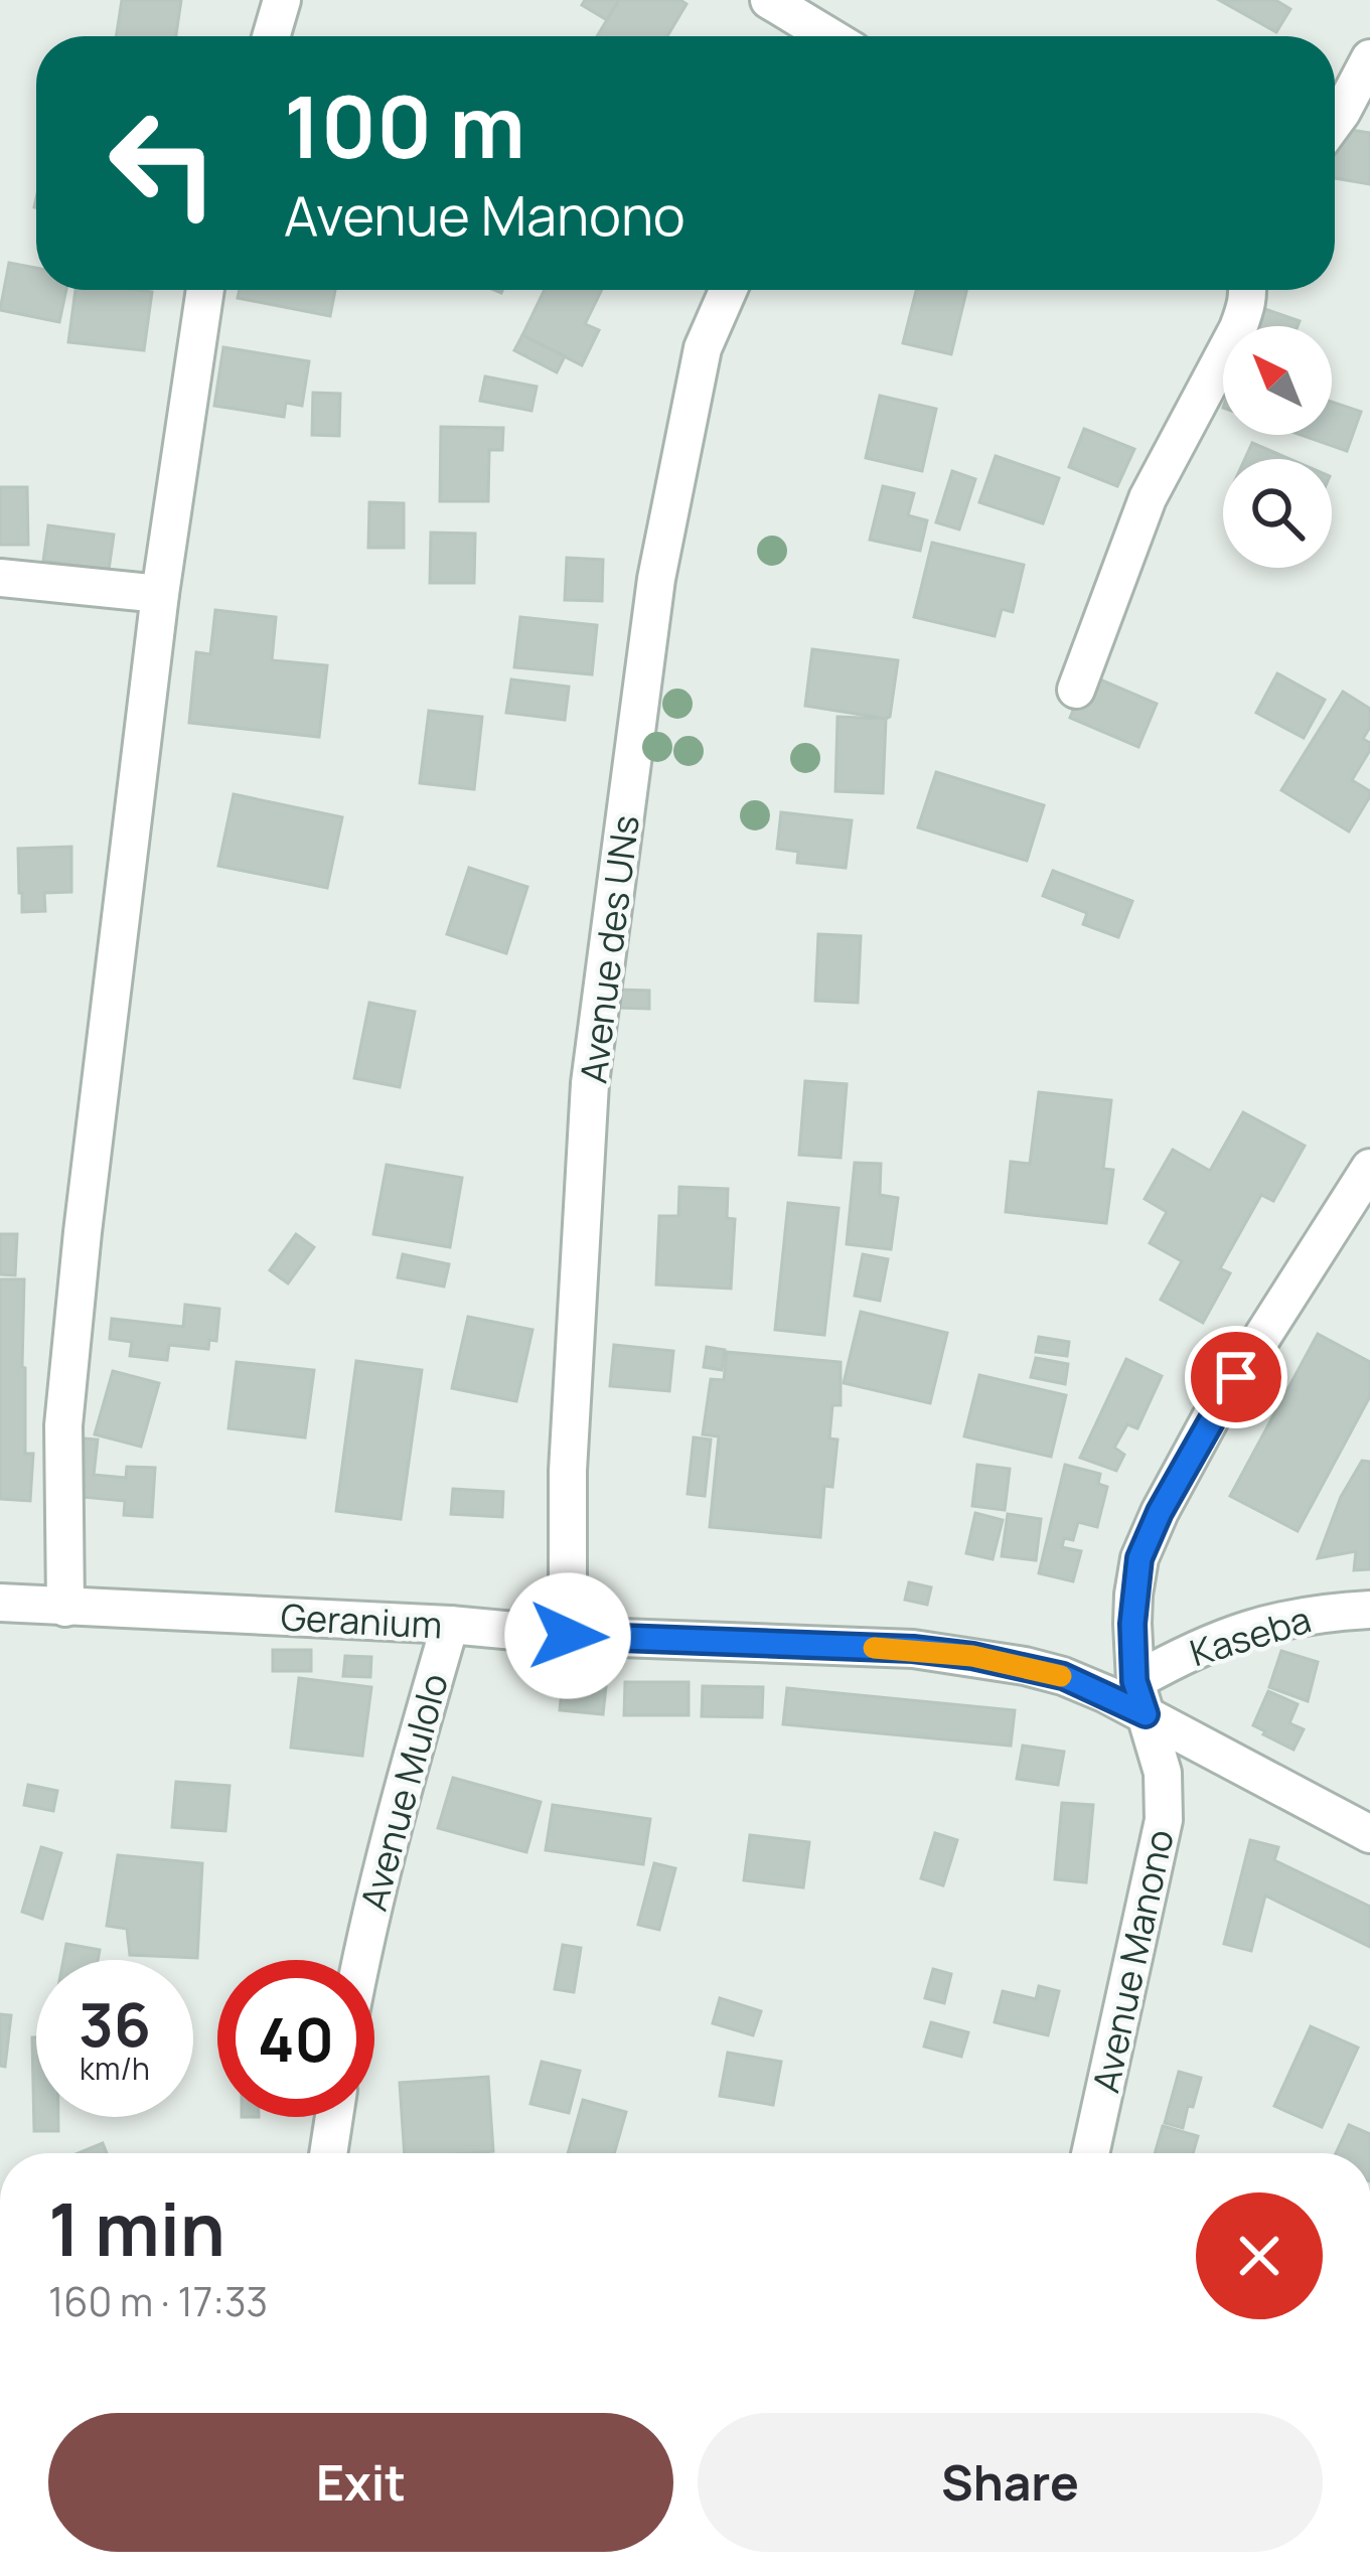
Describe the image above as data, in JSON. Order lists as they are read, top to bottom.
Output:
{
  "streets": {
    "street": [
      "Avenue des UNs",
      "Geranium",
      "Kaseba",
      "Avenue Mulolo",
      "Avenue Manono"
    ]
  },
  "crossings": [
    ["Avenue des UNs", "Geranium"],
    ["Geranium", "Kaseba"],
    ["Geranium", "Avenue Mulolo"],
    ["Geranium", "Avenue Manono"],
    ["Kaseba", "Avenue Manono"]
  ],
  "north": "top left",
  "page": {
    "turn": ["100 m", "Avenue Manono"],
    "speed": "36 km/h",
    "limit": "40",
    "heading": ["1 min", "160 m · 17:33"],
    "buttons": ["Exit", "Share"]
  }
}
